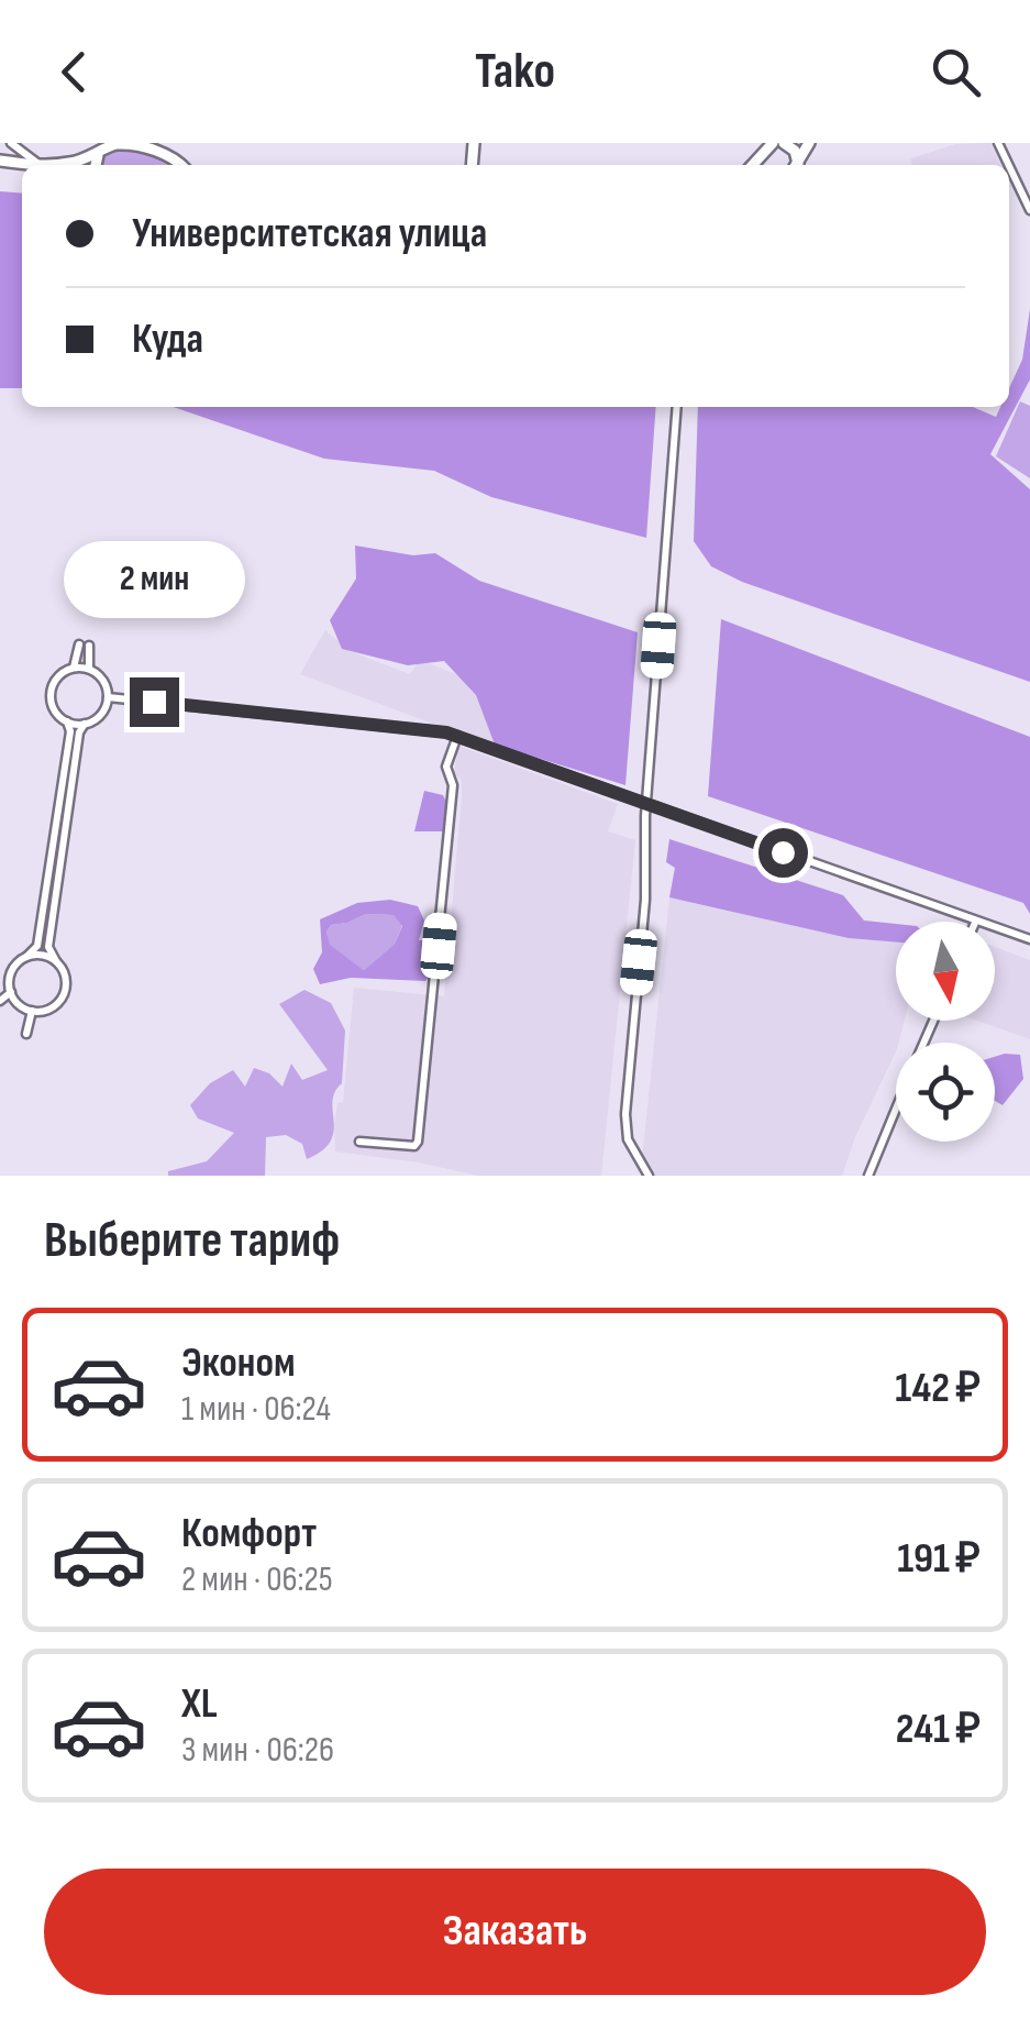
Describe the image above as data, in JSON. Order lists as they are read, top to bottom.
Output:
{
  "north": "bottom",
  "page": {
    "header": "Tako",
    "banner": ["Университетская улица", "Куда"],
    "bubble": "2 мин",
    "heading": "Выберите тариф",
    "list": [
      {
        "name": "Эконом",
        "note": "1 мин · 06:24",
        "value": "142 ₽"
      },
      {
        "name": "Комфорт",
        "note": "2 мин · 06:25",
        "value": "191 ₽"
      },
      {
        "name": "XL",
        "note": "3 мин · 06:26",
        "value": "241 ₽"
      }
    ],
    "buttons": "Заказать"
  }
}
